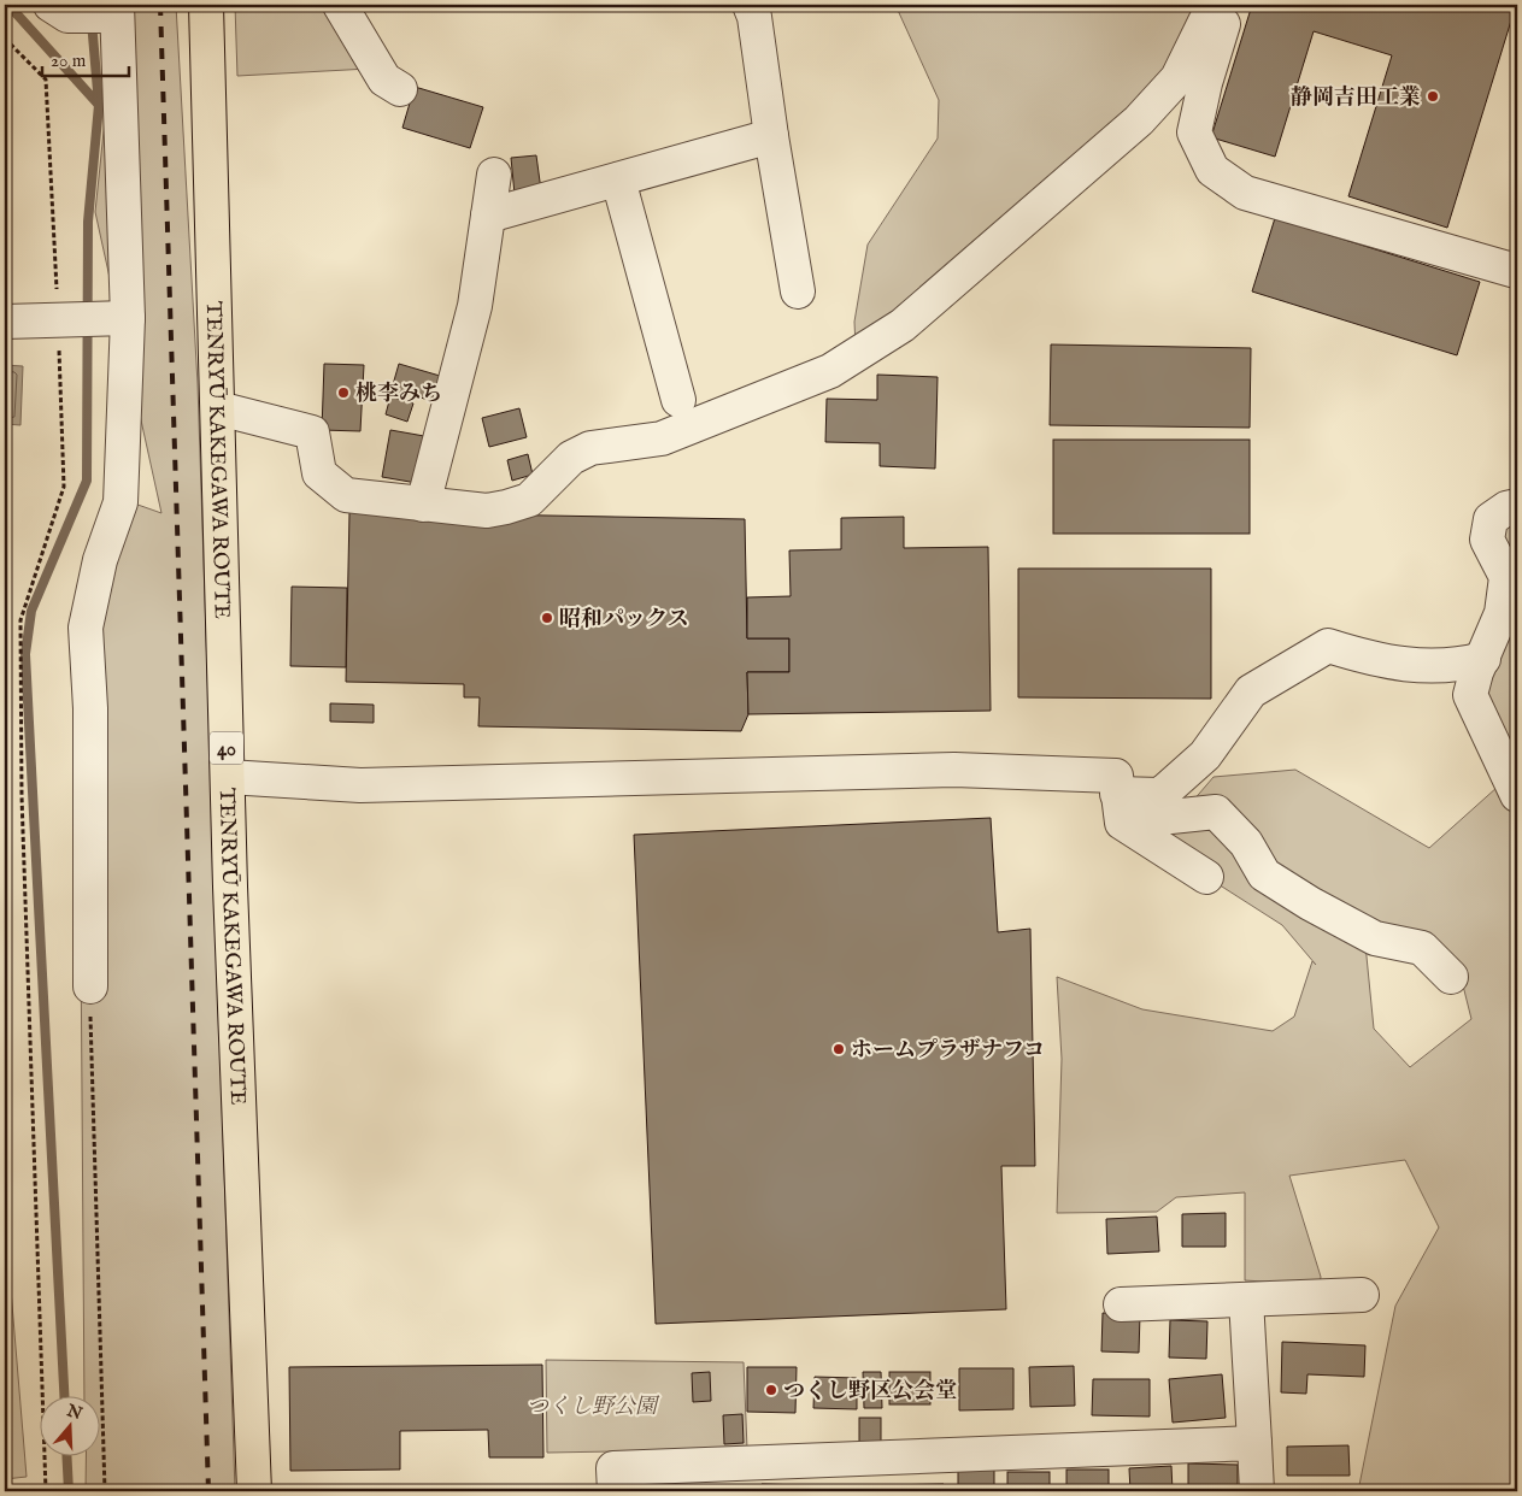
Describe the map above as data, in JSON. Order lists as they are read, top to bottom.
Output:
{
  "streets": {
    "main road": ["TENRYŪ KAKEGAWA ROUTE", "40"]
  },
  "parks": ["つくし野公園"],
  "places": [
    "静岡吉田工業",
    "桃李みち",
    "昭和パックス",
    "ホームプラザナフコ",
    "つくし野区公会堂"
  ],
  "scale_bar": "20 m",
  "north": "top"
}
